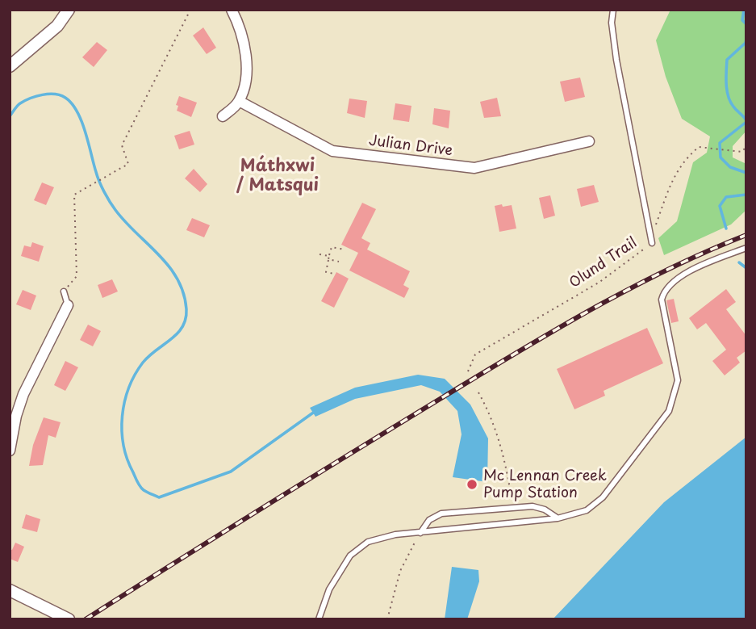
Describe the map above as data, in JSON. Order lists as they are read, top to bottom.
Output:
{
  "streets": {
    "street": ["Julian Drive"],
    "path": ["Olund Trail"]
  },
  "districts": ["Máthxwi / Matsqui"],
  "places": ["Mc Lennan Creek Pump Station"]
}
